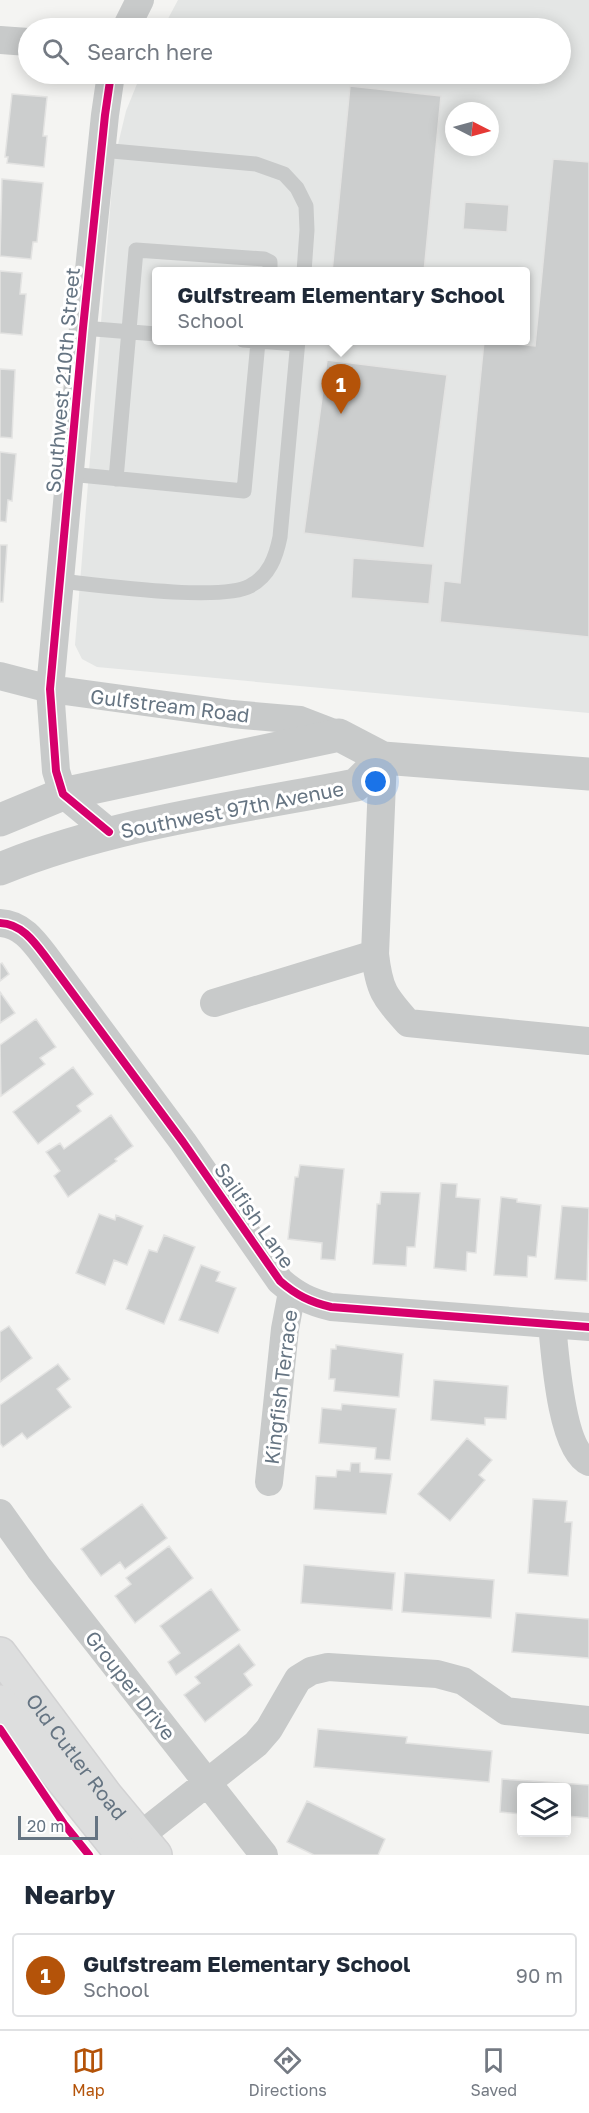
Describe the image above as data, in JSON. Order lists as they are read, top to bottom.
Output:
{
  "streets": {
    "main road": ["Old Cutler Road"],
    "street": [
      "Southwest 210th Street",
      "Gulfstream Road",
      "Southwest 97th Avenue",
      "Sailfish Lane",
      "Kingfish Terrace",
      "Grouper Drive"
    ]
  },
  "crossings": [
    ["Southwest 210th Street", "Gulfstream Road"],
    ["Sailfish Lane", "Kingfish Terrace"]
  ],
  "scale_bar": "20 m",
  "north": "right",
  "page": {
    "search": "Search here",
    "popup": ["Gulfstream Elementary School", "School"],
    "pins": "1",
    "scale": "20 m",
    "heading": "Nearby",
    "list": [
      {
        "mark": "1",
        "name": "Gulfstream Elementary School",
        "note": "School",
        "value": "90 m"
      }
    ],
    "nav": ["Map", "Directions", "Saved"]
  }
}
